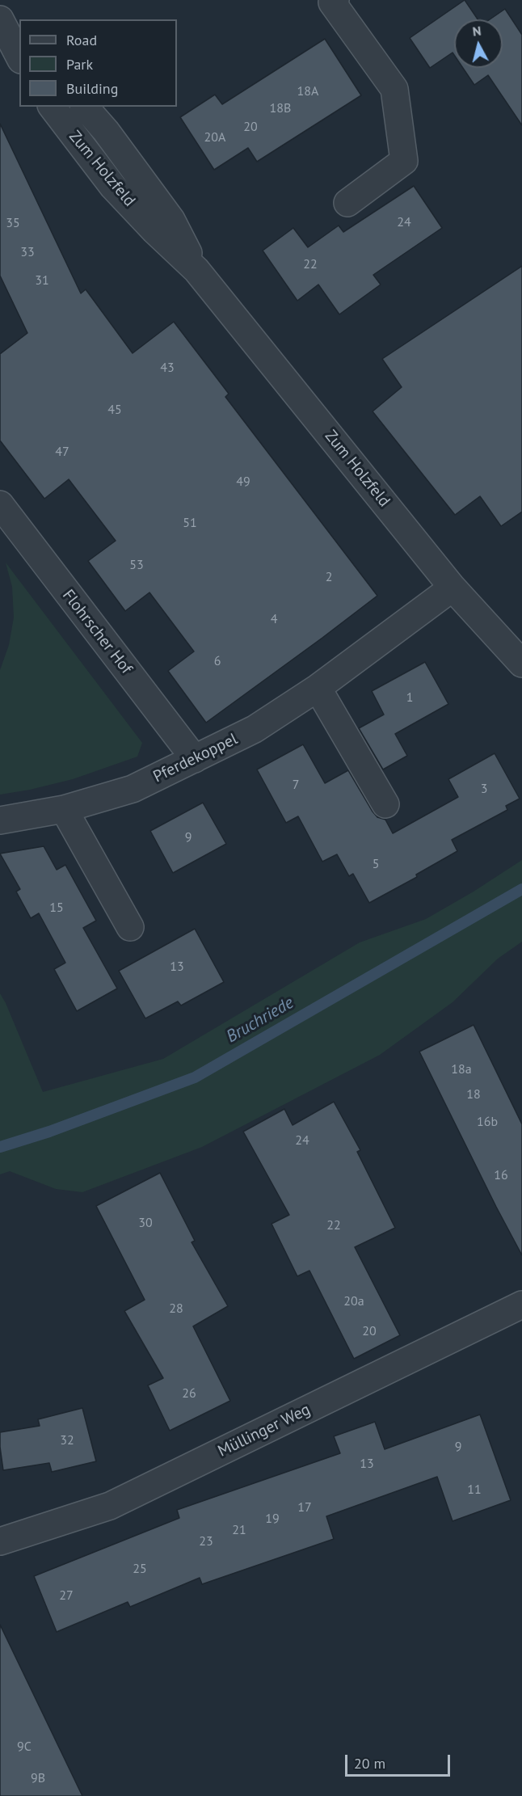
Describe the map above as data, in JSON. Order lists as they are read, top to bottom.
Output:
{
  "streets": {
    "street": [
      "Zum Holzfeld",
      "Flohrscher Hof",
      "Pferdekoppel",
      "Müllinger Weg"
    ]
  },
  "crossings": [
    ["Zum Holzfeld", "Pferdekoppel"],
    ["Flohrscher Hof", "Pferdekoppel"]
  ],
  "water": ["Bruchriede"],
  "house_numbers": [
    "18A",
    "18B",
    "20",
    "20A",
    "24",
    "35",
    "33",
    "22",
    "31",
    "43",
    "45",
    "47",
    "49",
    "51",
    "53",
    "2",
    "4",
    "6",
    "1",
    "7",
    "3",
    "9",
    "5",
    "15",
    "13",
    "18a",
    "18",
    "16b",
    "24",
    "16",
    "30",
    "22",
    "20a",
    "28",
    "20",
    "26",
    "32",
    "9",
    "13",
    "11",
    "17",
    "19",
    "21",
    "23",
    "25",
    "27",
    "9C",
    "9B"
  ],
  "legend": ["Road", "Park", "Building"],
  "scale_bar": "20 m",
  "north": "top"
}
